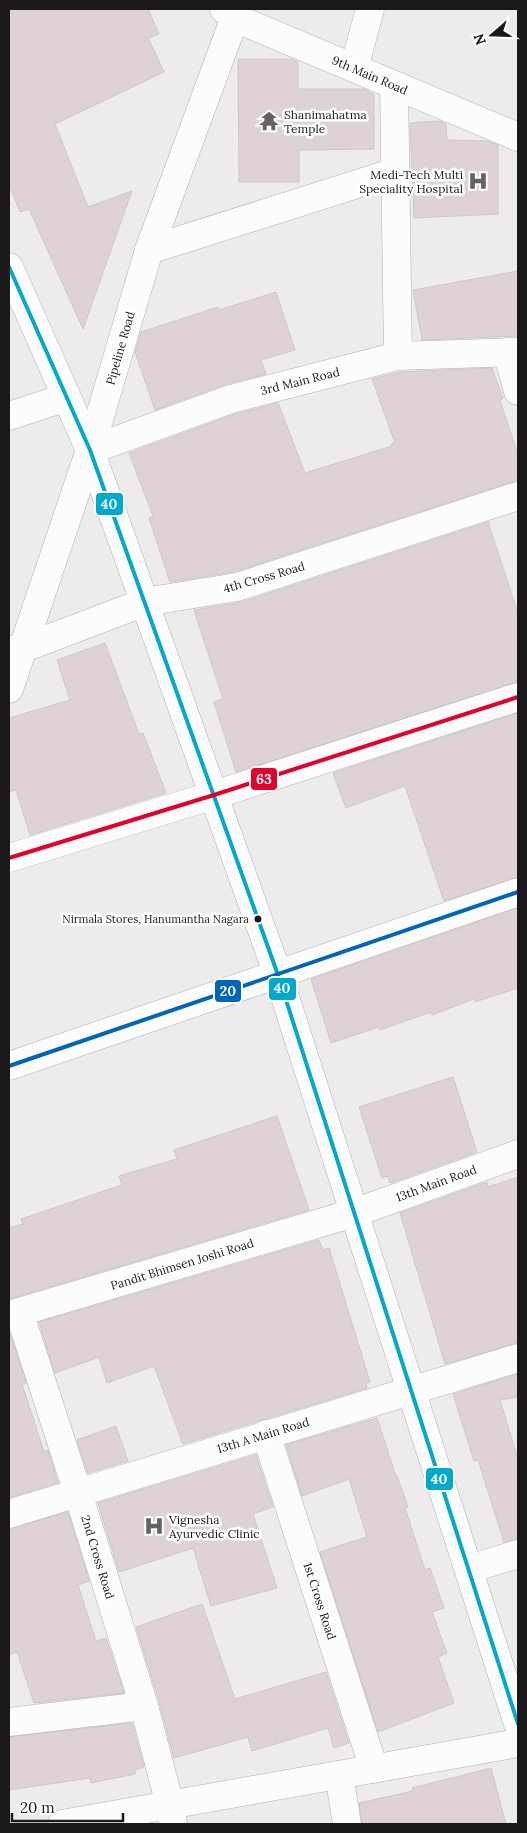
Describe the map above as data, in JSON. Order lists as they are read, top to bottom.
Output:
{
  "streets": {
    "street": [
      "9th Main Road",
      "Pipeline Road",
      "3rd Main Road",
      "4th Cross Road",
      "13th Main Road",
      "Pandit Bhimsen Joshi Road",
      "13th A Main Road",
      "2nd Cross Road",
      "1st Cross Road"
    ]
  },
  "crossings": [
    ["9th Main Road", "Pipeline Road"],
    ["Pipeline Road", "3rd Main Road"],
    ["Pipeline Road", "4th Cross Road"],
    ["13th Main Road", "Pandit Bhimsen Joshi Road"],
    ["Pandit Bhimsen Joshi Road", "2nd Cross Road"],
    ["13th A Main Road", "2nd Cross Road"],
    ["13th A Main Road", "1st Cross Road"]
  ],
  "places": {
    "temple": ["Shanimahatma Temple"],
    "hospital": ["Medi-Tech Multi Speciality Hospital", "Vignesha Ayurvedic Clinic"],
    "other": ["Nirmala Stores, Hanumantha Nagara"]
  },
  "lines": ["transit line 40", "transit line 63", "transit line 20"],
  "scale_bar": "20 m",
  "north": "left"
}
